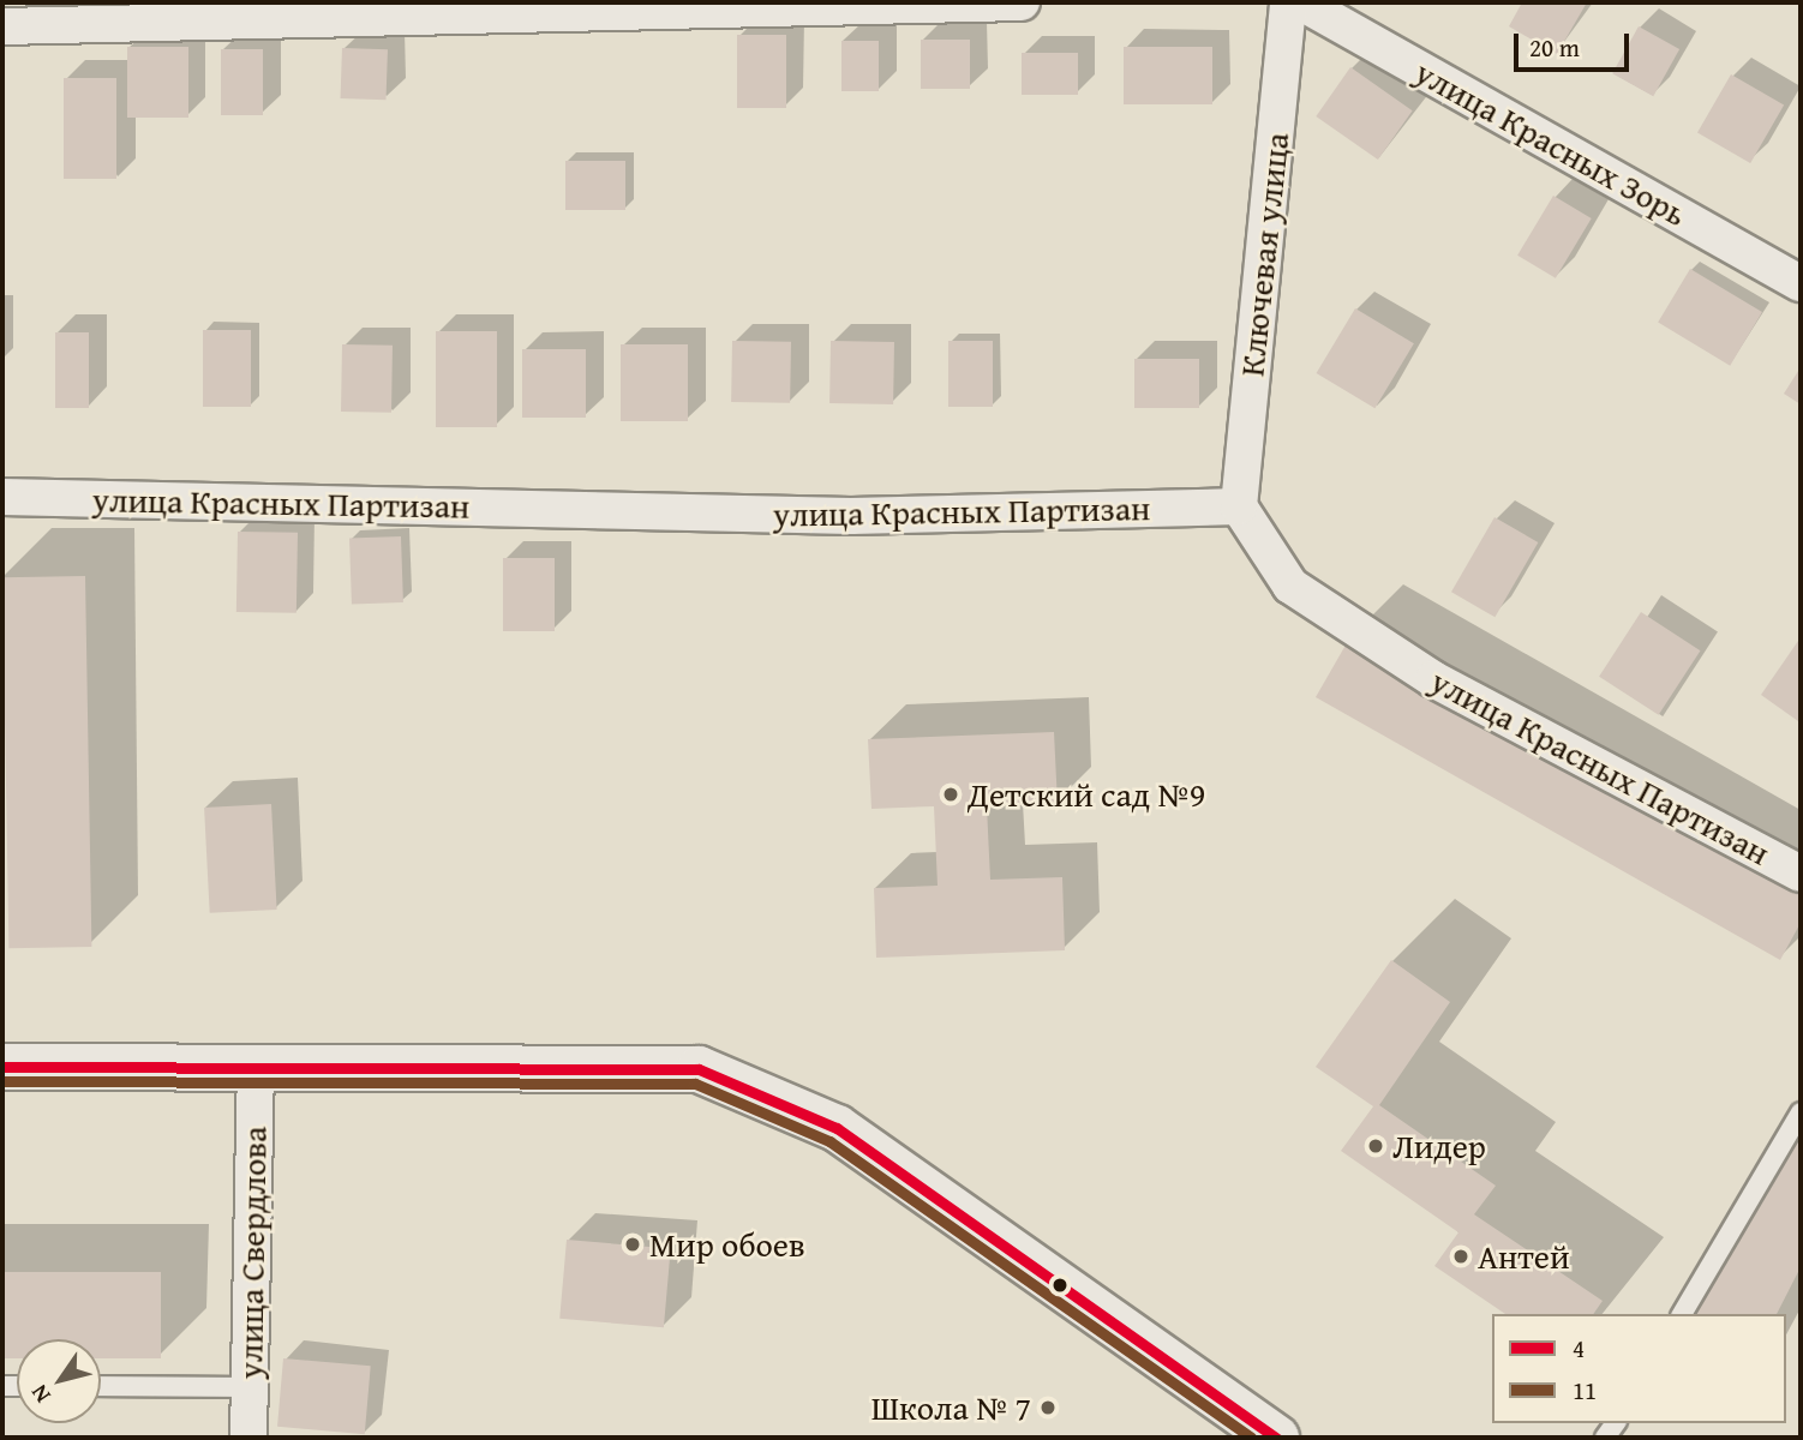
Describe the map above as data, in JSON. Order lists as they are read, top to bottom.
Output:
{
  "streets": {
    "street": [
      "улица Красных Зорь",
      "Ключевая улица",
      "улица Красных Партизан",
      "улица Свердлова"
    ]
  },
  "crossings": [
    ["Ключевая улица", "улица Красных Партизан"]
  ],
  "places": [
    "Детский сад №9",
    "Лидер",
    "Мир обоев",
    "Антей",
    "Школа № 7"
  ],
  "lines": ["transit line 4", "transit line 11"],
  "legend": ["4", "11"],
  "scale_bar": "20 m",
  "north": "bottom left"
}
